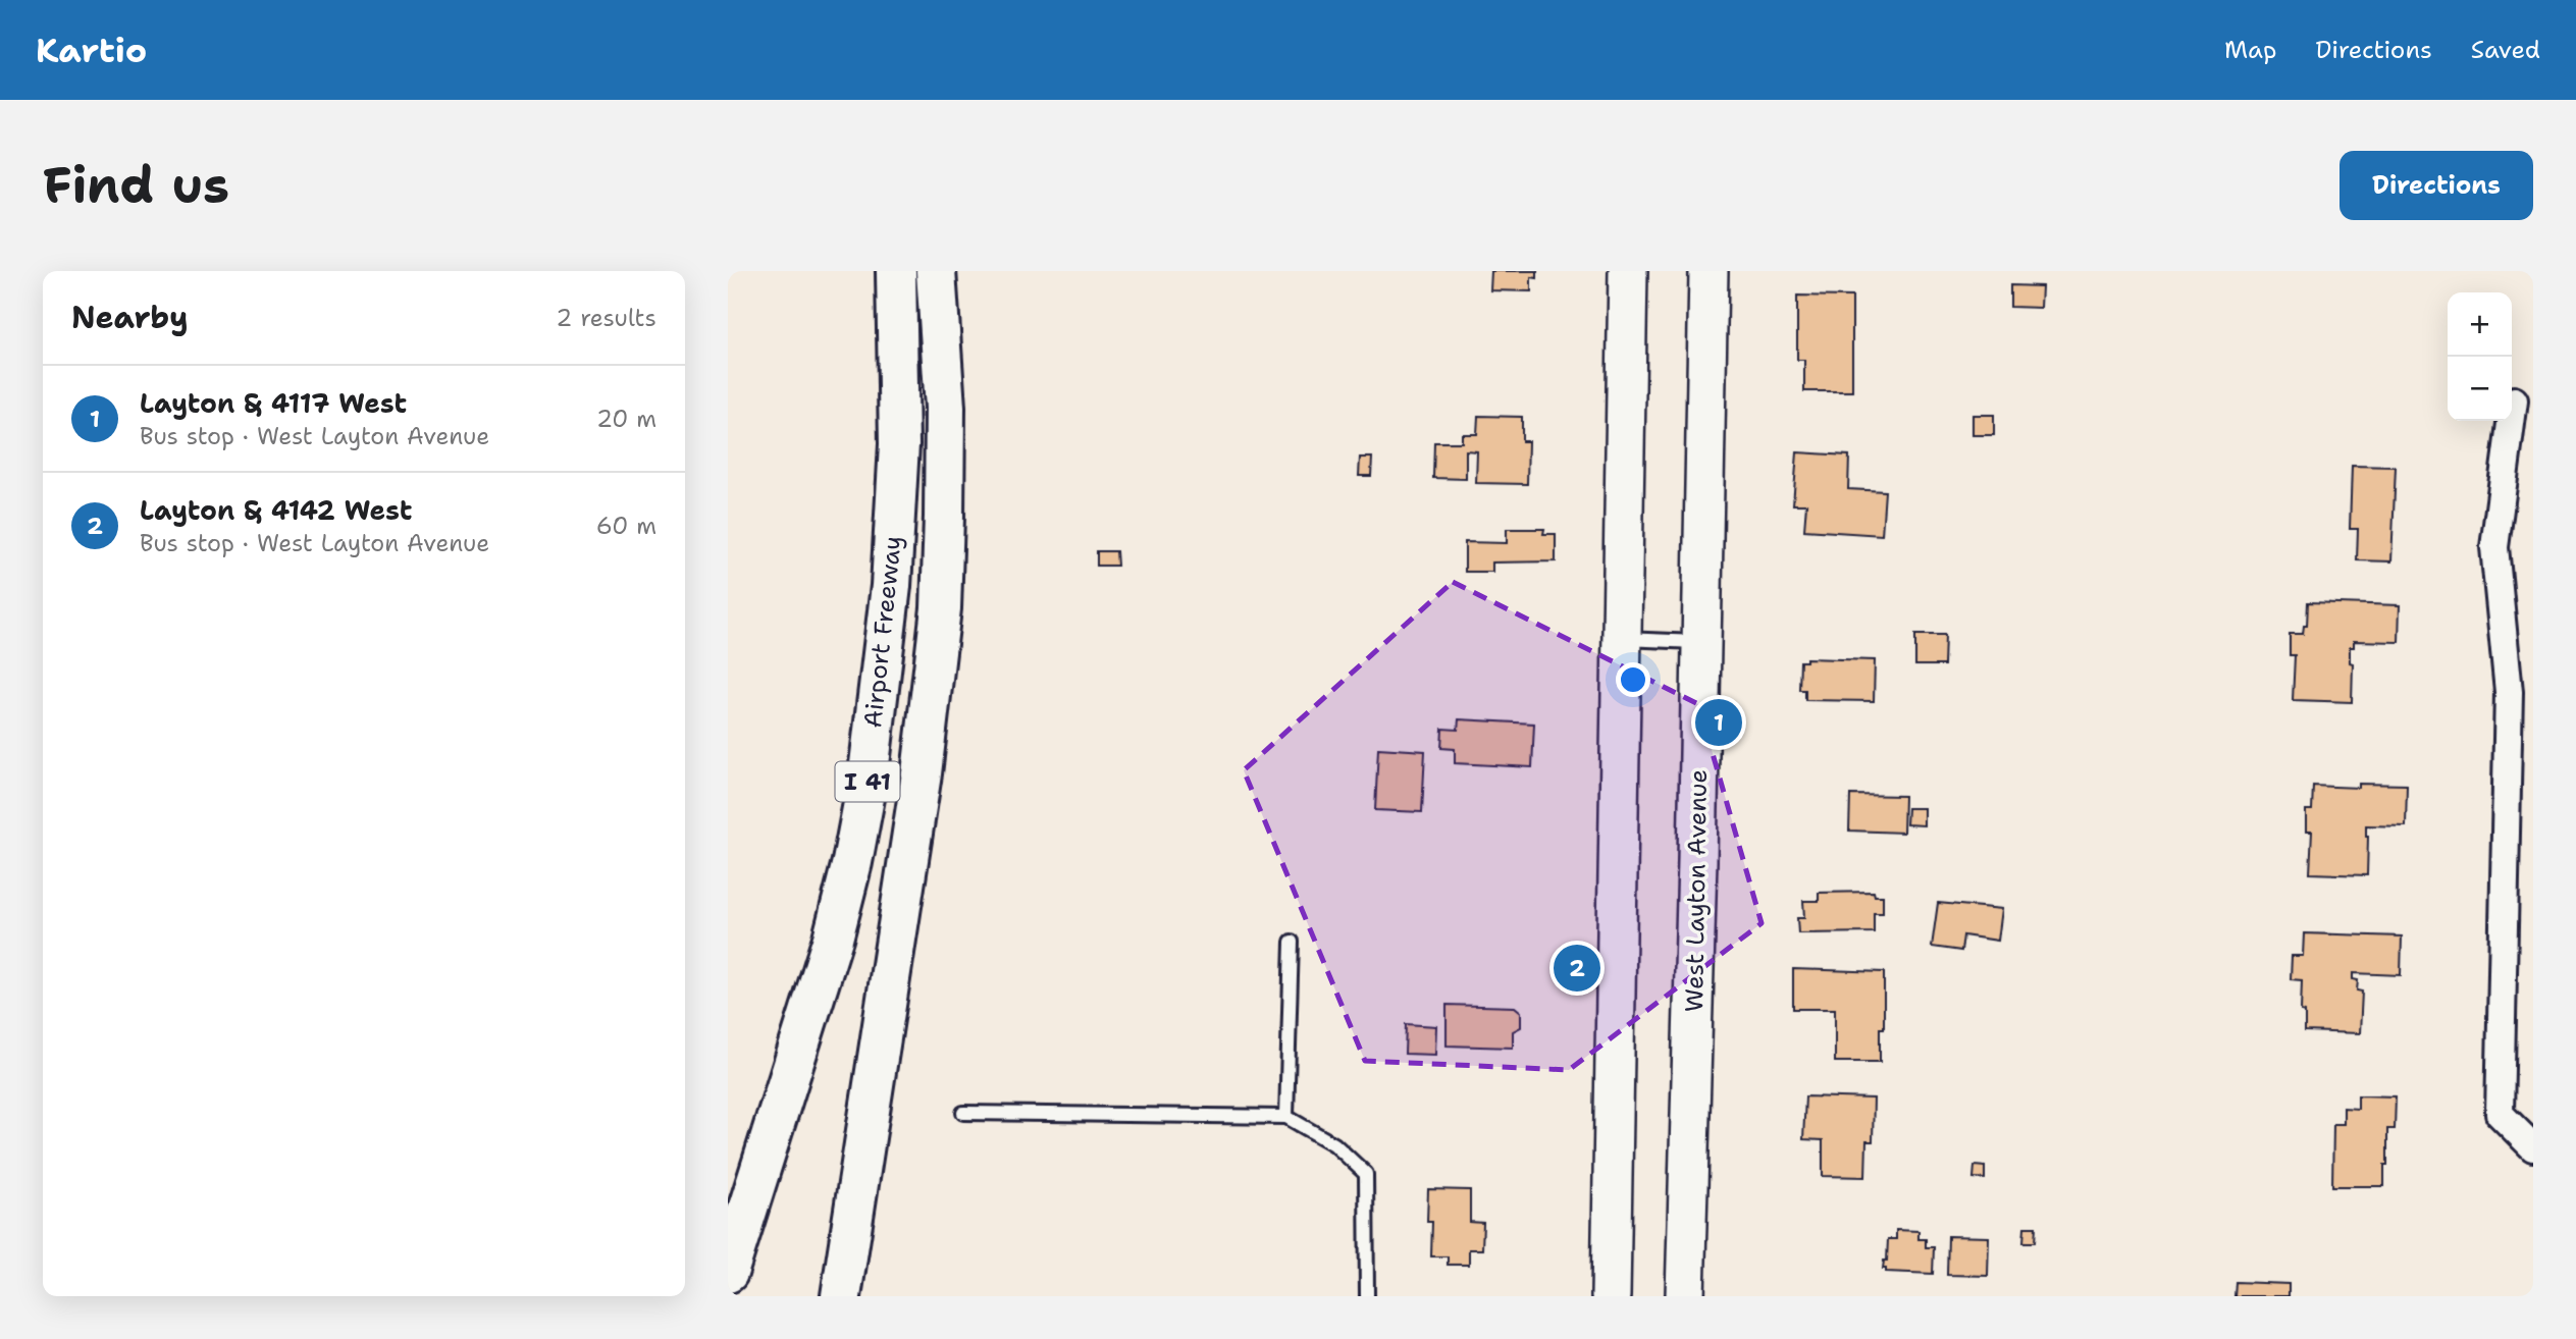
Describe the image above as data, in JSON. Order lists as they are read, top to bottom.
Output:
{
  "streets": {
    "highway": ["Airport Freeway", "I 41"],
    "main road": ["West Layton Avenue"]
  },
  "page": {
    "header": "Kartio",
    "nav": ["Map", "Directions", "Saved"],
    "buttons": "Directions",
    "title": "Find us",
    "heading": ["Nearby", "2 results"],
    "map_buttons": ["+", "−"],
    "list": [
      {
        "mark": "1",
        "name": "Layton & 4117 West",
        "note": "Bus stop · West Layton Avenue",
        "value": "20 m"
      },
      {
        "mark": "2",
        "name": "Layton & 4142 West",
        "note": "Bus stop · West Layton Avenue",
        "value": "60 m"
      }
    ],
    "pins": ["1", "2"]
  }
}
